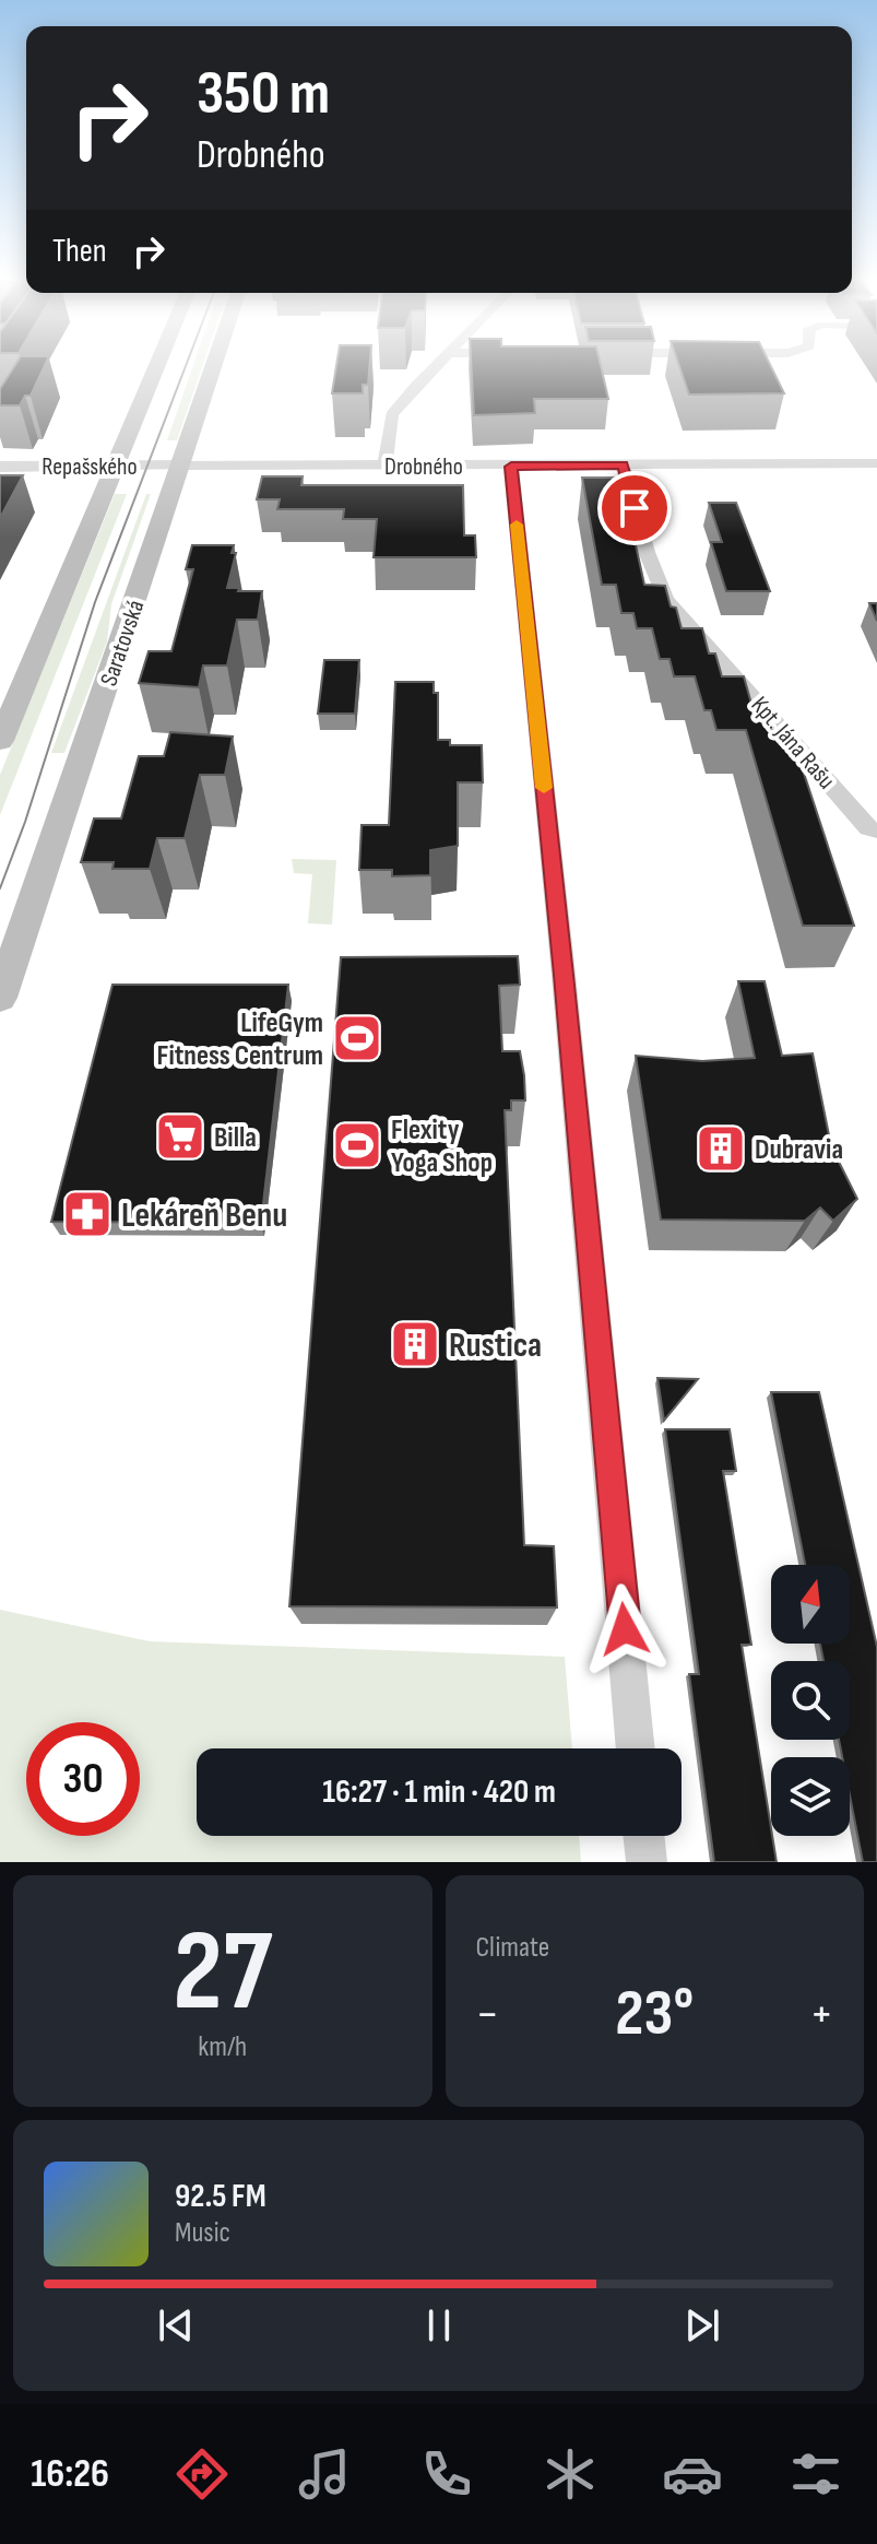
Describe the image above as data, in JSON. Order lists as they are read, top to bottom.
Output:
{
  "streets": {
    "main road": ["Saratovská"],
    "street": ["Repašského", "Drobného", "Kpt. Jána Rašu"]
  },
  "crossings": [
    ["Repašského", "Drobného"],
    ["Repašského", "Saratovská"],
    ["Drobného", "Saratovská"],
    ["Drobného", "Kpt. Jána Rašu"]
  ],
  "places": {
    "sports": ["LifeGym Fitness Centrum", "Flexity Yoga Shop"],
    "supermarket": ["Billa"],
    "building": ["Dubravia", "Rustica"],
    "pharmacy": ["Lekáreň Benu"]
  },
  "north": "top",
  "page": {
    "turn": ["350 m", "Drobného"],
    "then": "Then",
    "limit": "30",
    "trip": "16:27 · 1 min · 420 m",
    "tile": [
      ["27", "km/h"],
      "Climate"
    ],
    "heat": ["−", "23°", "+"],
    "song": ["92.5 FM", "Music"],
    "tabs": "16:26"
  }
}
